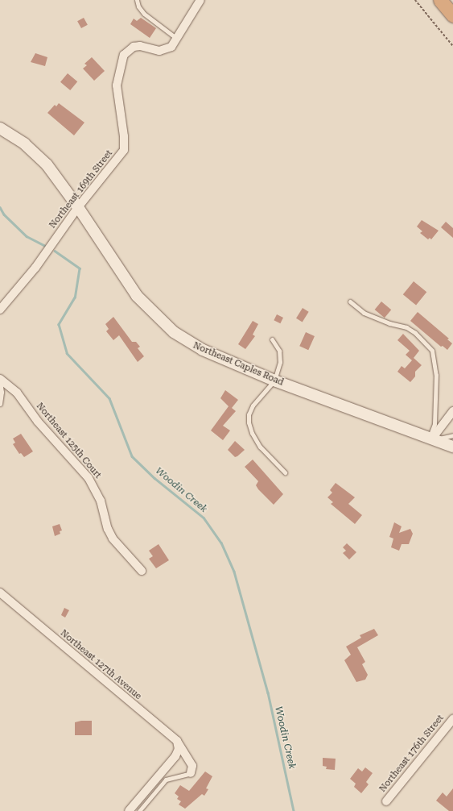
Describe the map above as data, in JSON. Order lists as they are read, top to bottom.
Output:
{
  "streets": {
    "main road": ["Northeast Caples Road"],
    "street": [
      "Northeast 169th Street",
      "Northeast 125th Court",
      "Northeast 127th Avenue",
      "Northeast 176th Street"
    ]
  },
  "crossings": [
    ["Northeast 169th Street", "Northeast Caples Road"]
  ],
  "water": ["Woodin Creek"]
}
